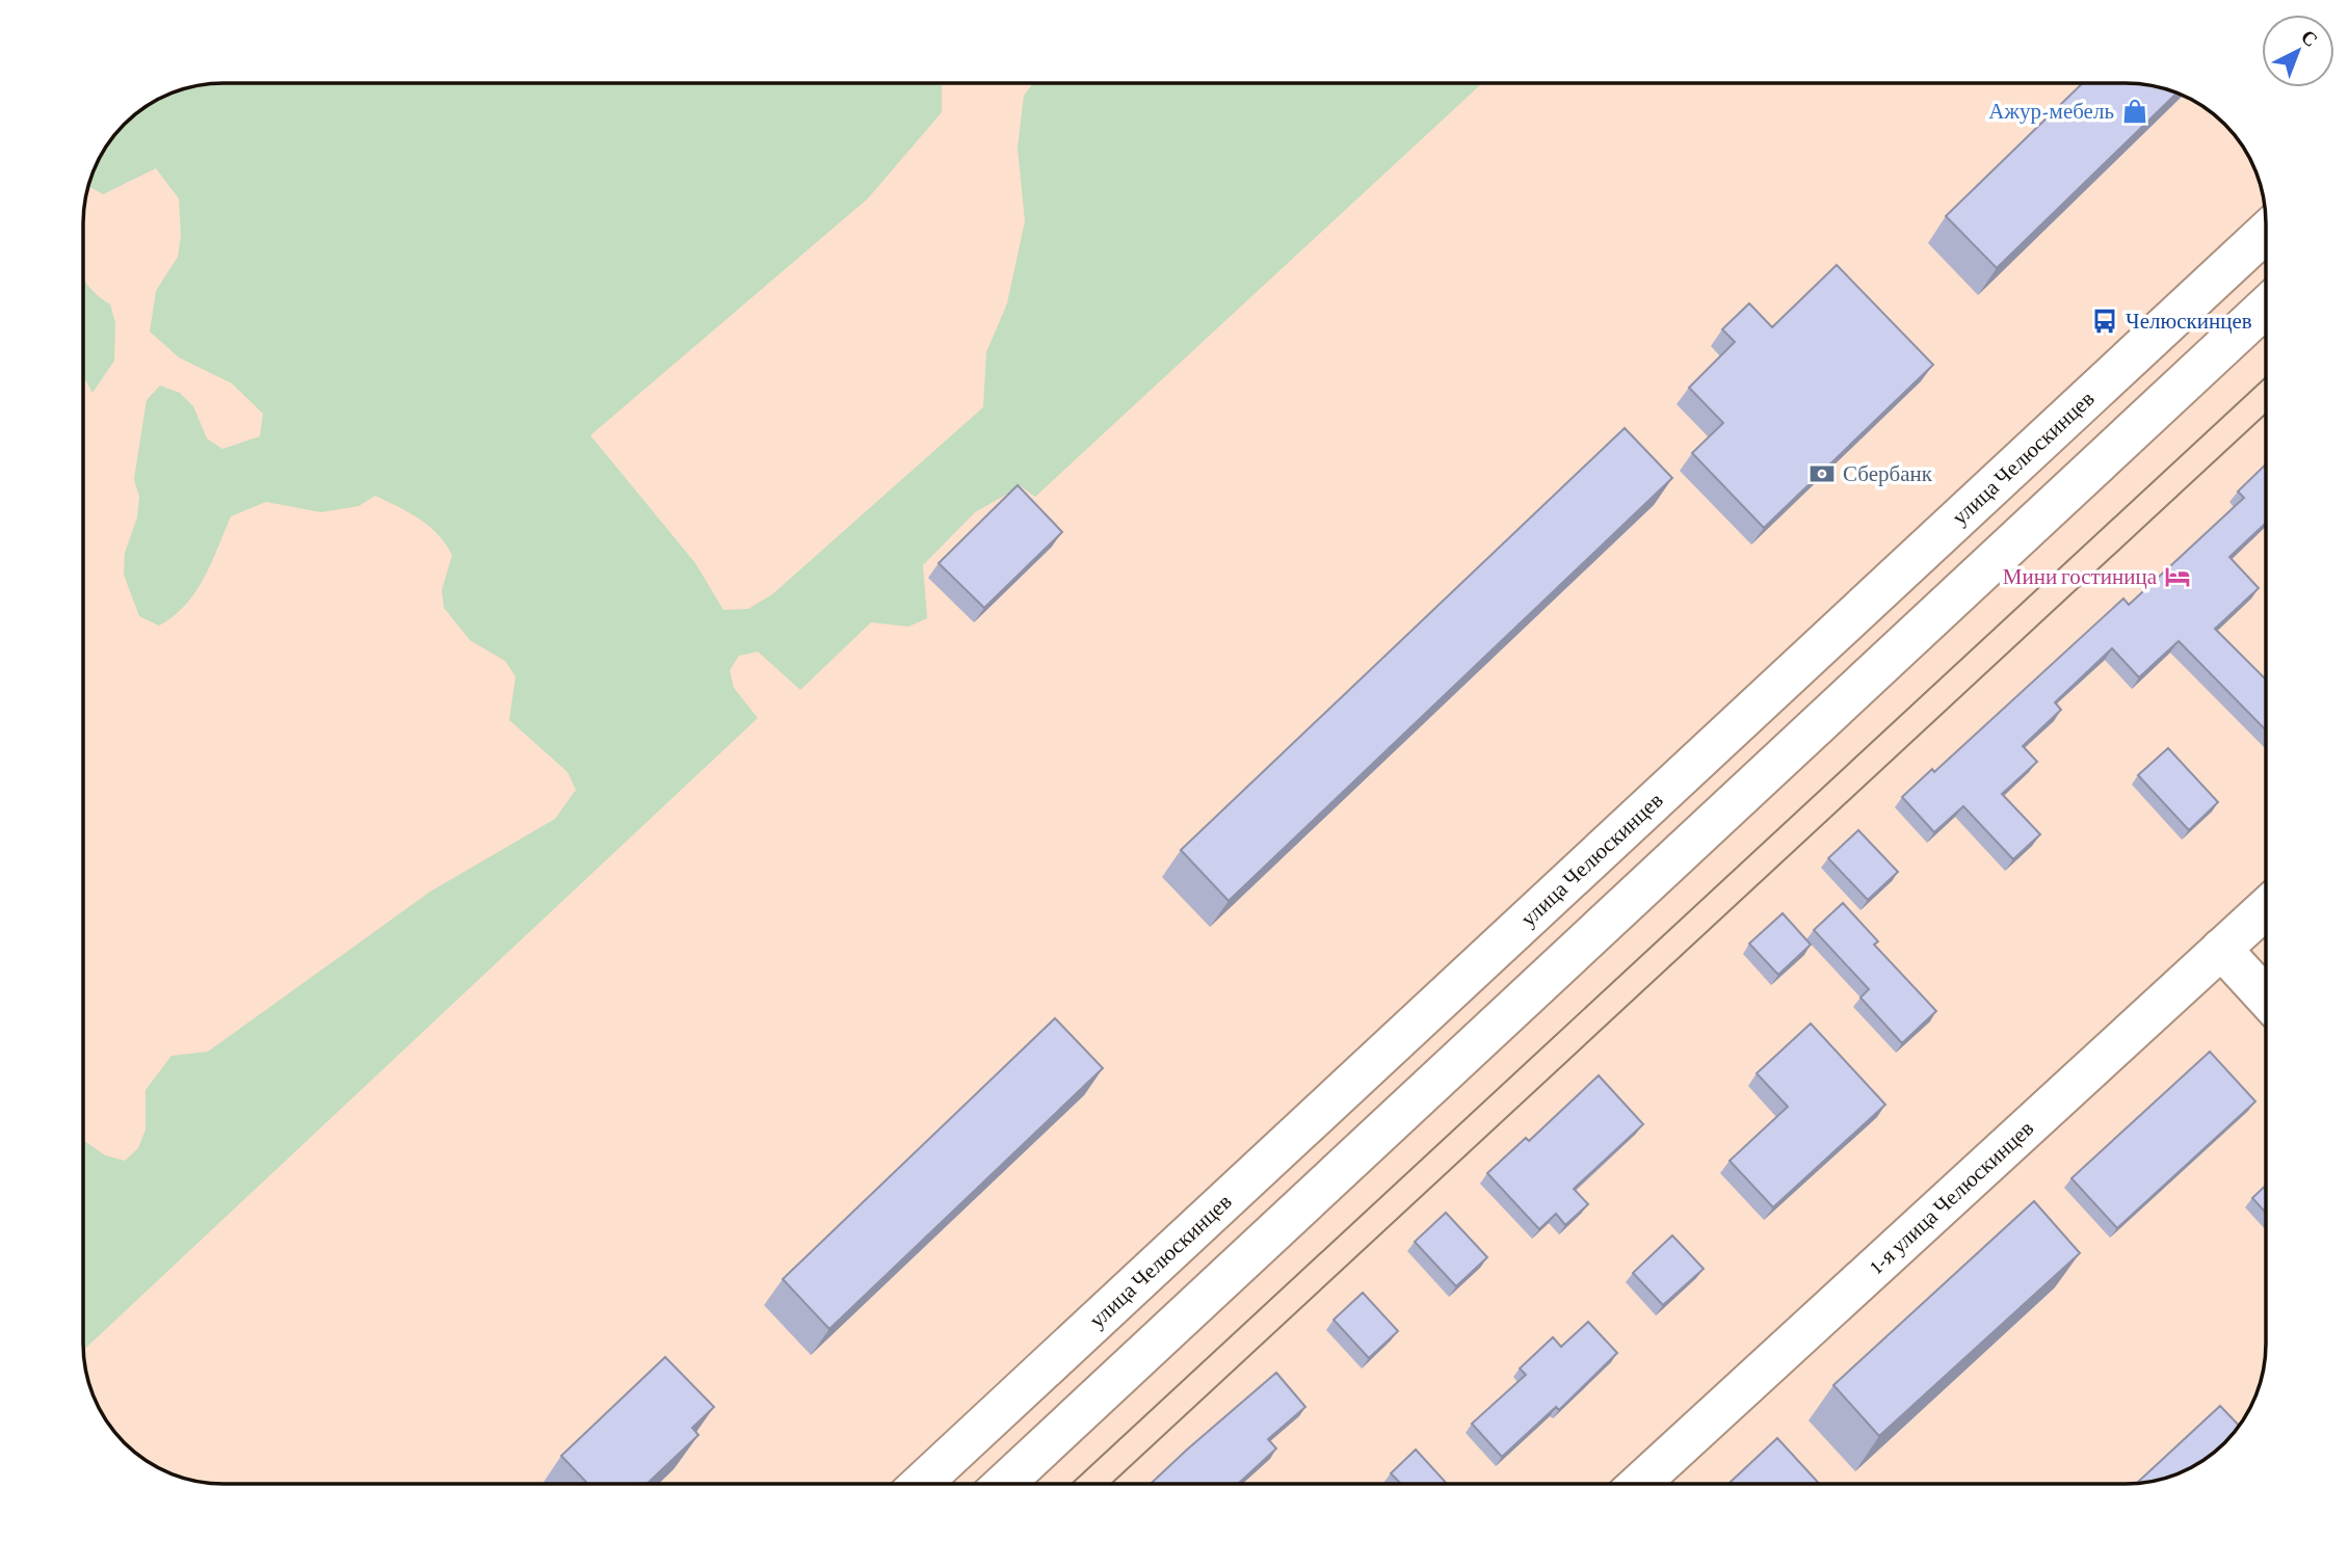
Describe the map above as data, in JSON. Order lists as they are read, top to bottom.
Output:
{
  "streets": {
    "main road": ["улица Челюскинцев", "1-я улица Челюскинцев"]
  },
  "places": {
    "shop": ["Ажур-мебель"],
    "bus stop": ["Челюскинцев"],
    "bank": ["Сбербанк"],
    "hotel": ["Мини гостиница"]
  },
  "north": "top right"
}
